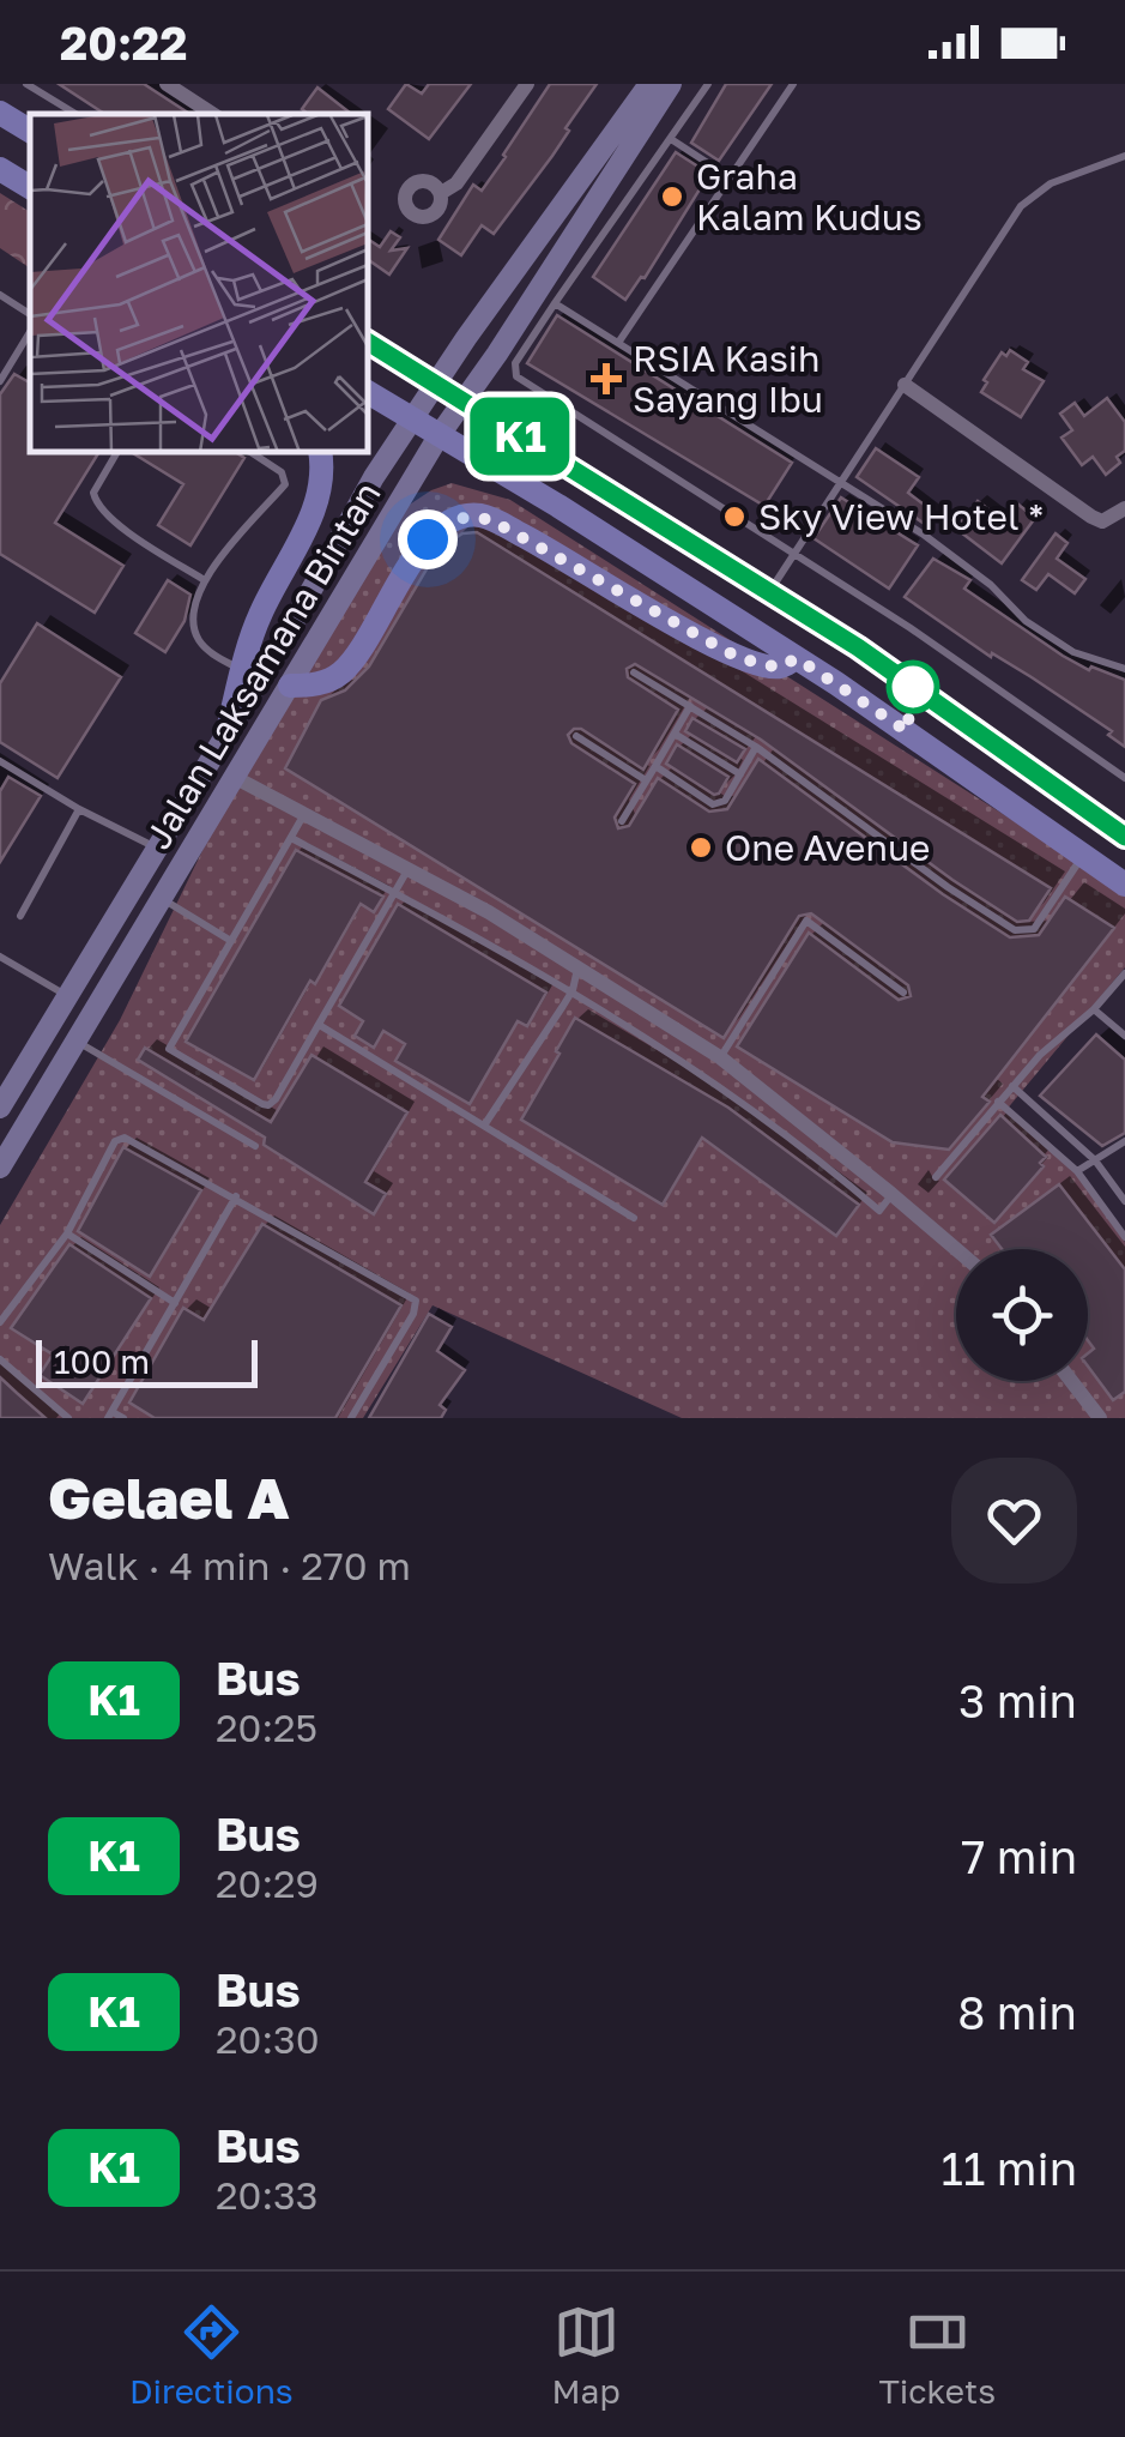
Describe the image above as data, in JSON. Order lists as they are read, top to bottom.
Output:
{
  "streets": {
    "main road": ["Jalan Laksamana Bintan"]
  },
  "places": {
    "other": ["Graha Kalam Kudus", "Sky View Hotel *", "One Avenue"],
    "health": ["RSIA Kasih Sayang Ibu"]
  },
  "lines": ["bus line K1"],
  "scale_bar": "100 m",
  "page": {
    "status": "20:22",
    "on_map": "K1",
    "scale": "100 m",
    "heading": ["Gelael A", "Walk · 4 min · 270 m"],
    "list": [
      {
        "mark": "K1",
        "name": "Bus",
        "note": "20:25",
        "value": "3 min"
      },
      {
        "mark": "K1",
        "name": "Bus",
        "note": "20:29",
        "value": "7 min"
      },
      {
        "mark": "K1",
        "name": "Bus",
        "note": "20:30",
        "value": "8 min"
      },
      {
        "mark": "K1",
        "name": "Bus",
        "note": "20:33",
        "value": "11 min"
      }
    ],
    "tabs": ["Directions", "Map", "Tickets"]
  }
}
